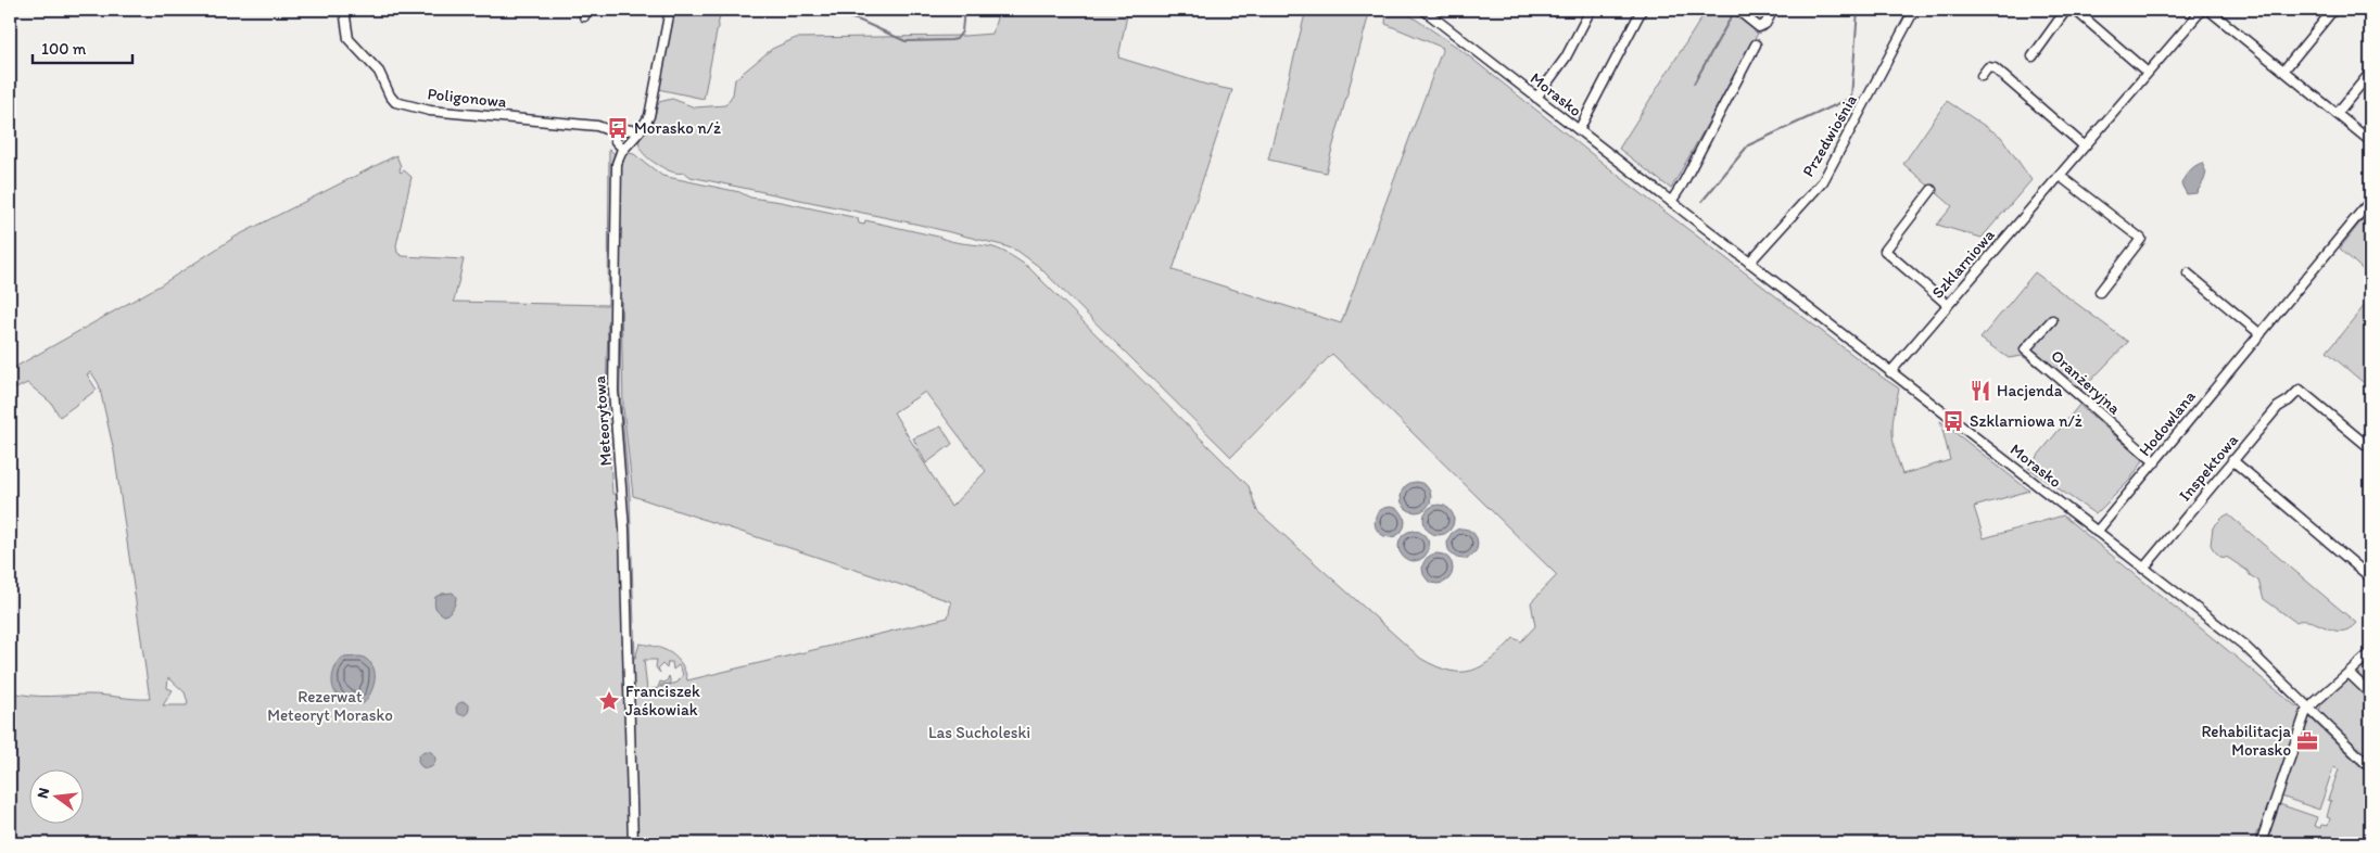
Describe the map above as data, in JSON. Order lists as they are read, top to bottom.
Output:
{
  "streets": {
    "street": [
      "Morasko",
      "Poligonowa",
      "Przedwiośnia",
      "Szklarniowa",
      "Oranżeryjna",
      "Meteorytowa",
      "Hodowlana",
      "Inspektowa"
    ]
  },
  "crossings": [
    ["Morasko", "Przedwiośnia"],
    ["Morasko", "Szklarniowa"],
    ["Morasko", "Hodowlana"],
    ["Morasko", "Inspektowa"],
    ["Poligonowa", "Meteorytowa"],
    ["Oranżeryjna", "Hodowlana"]
  ],
  "parks": ["Rezerwat Meteoryt Morasko", "Las Sucholeski"],
  "places": {
    "bus stop": ["Morasko n/ż", "Szklarniowa n/ż"],
    "restaurant": ["Hacjenda"],
    "place": ["Franciszek Jaśkowiak"],
    "office": ["Rehabilitacja Morasko"]
  },
  "scale_bar": "100 m",
  "north": "left"
}
